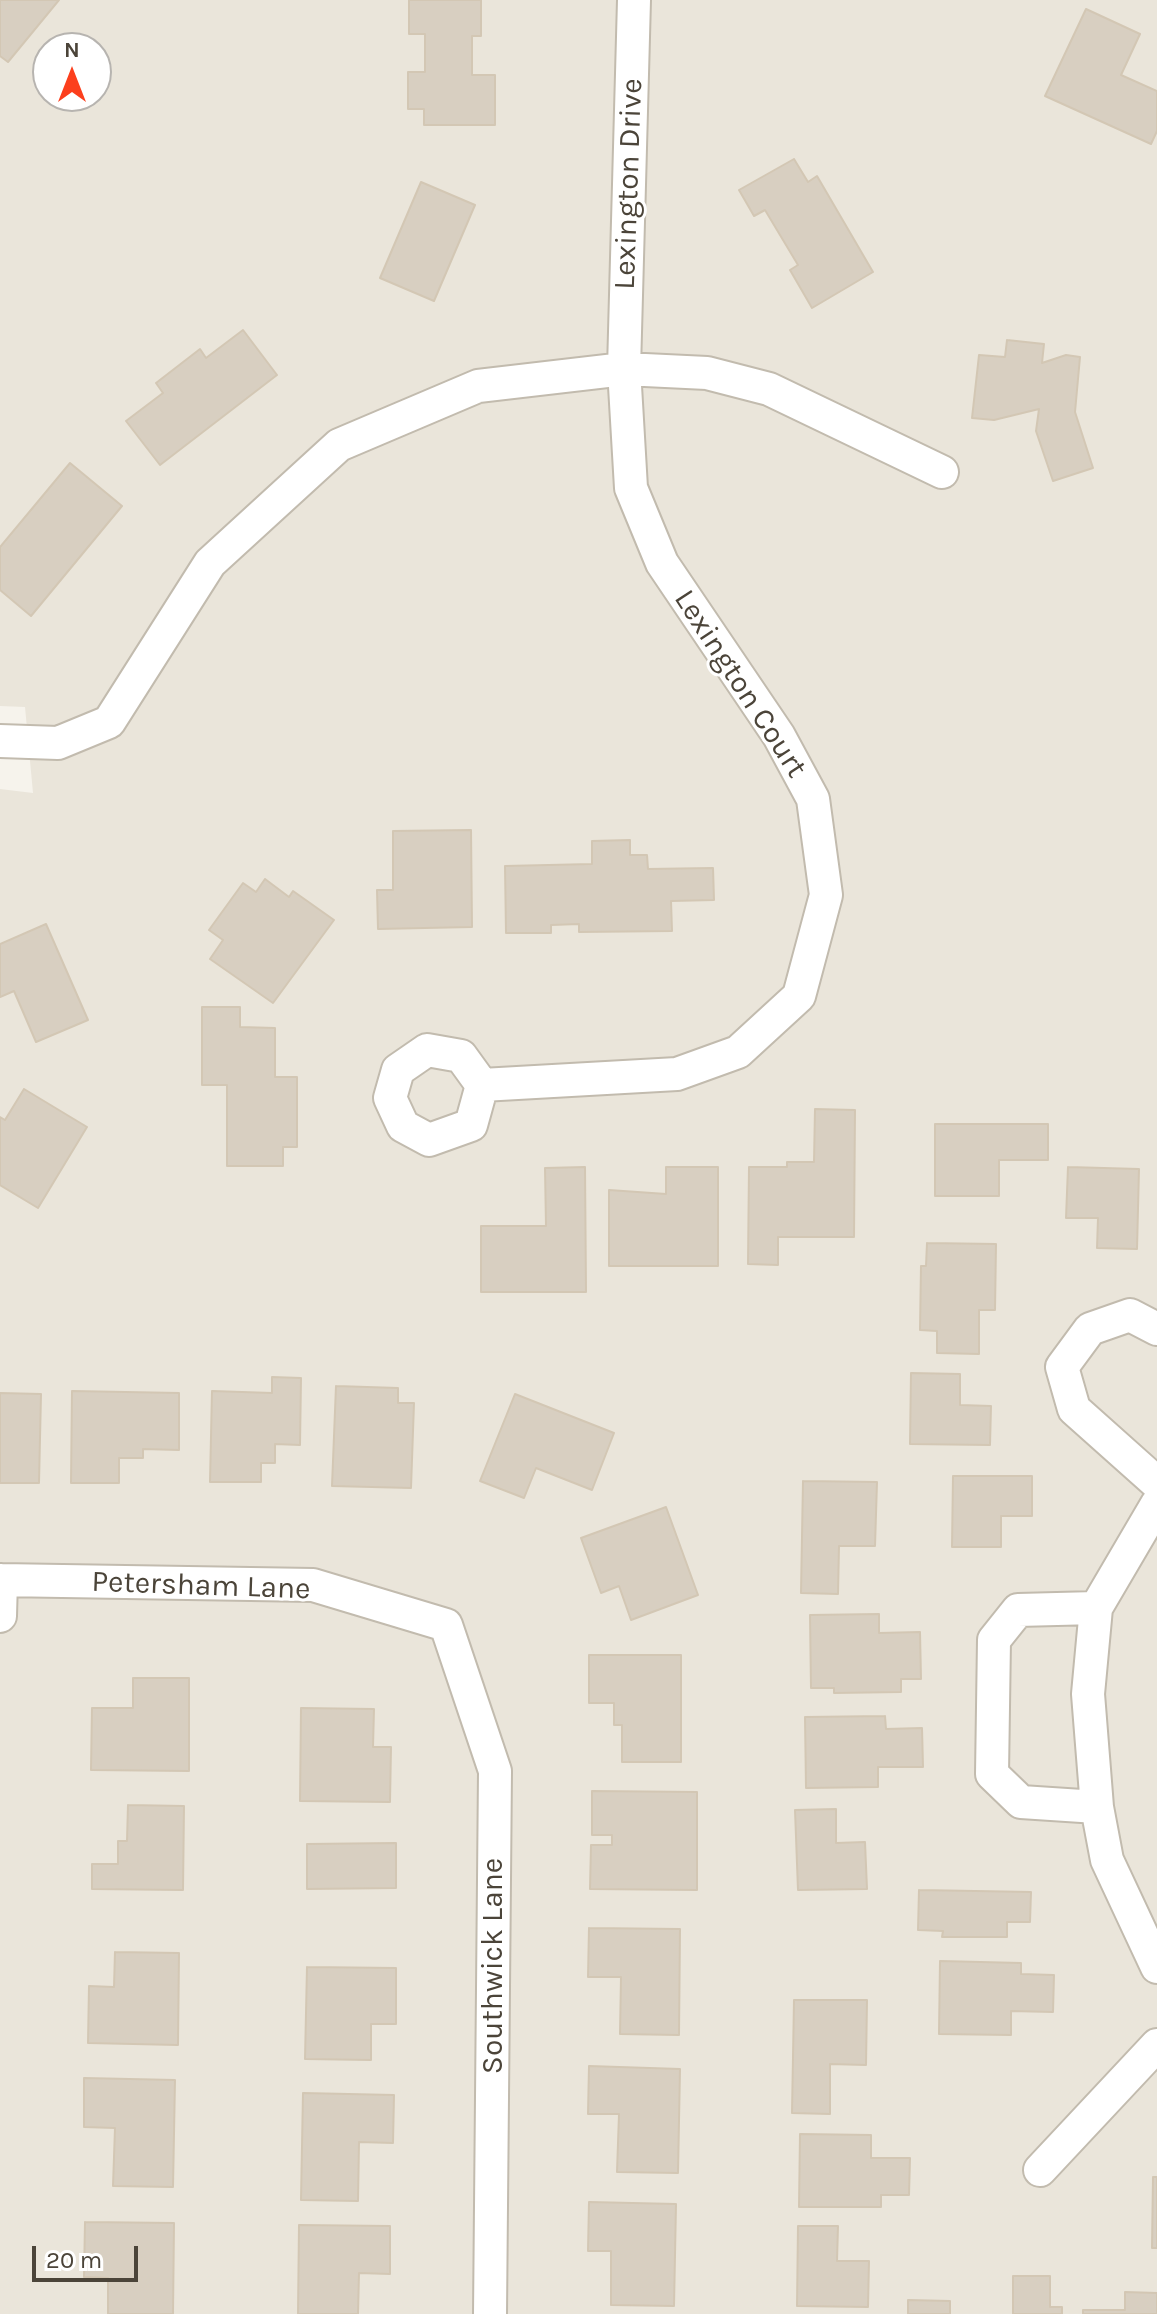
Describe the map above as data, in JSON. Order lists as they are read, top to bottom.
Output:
{
  "streets": {
    "street": [
      "Lexington Drive",
      "Lexington Court",
      "Petersham Lane",
      "Southwick Lane"
    ]
  },
  "crossings": [
    ["Lexington Drive", "Lexington Court"],
    ["Petersham Lane", "Southwick Lane"]
  ],
  "scale_bar": "20 m",
  "north": "top"
}
